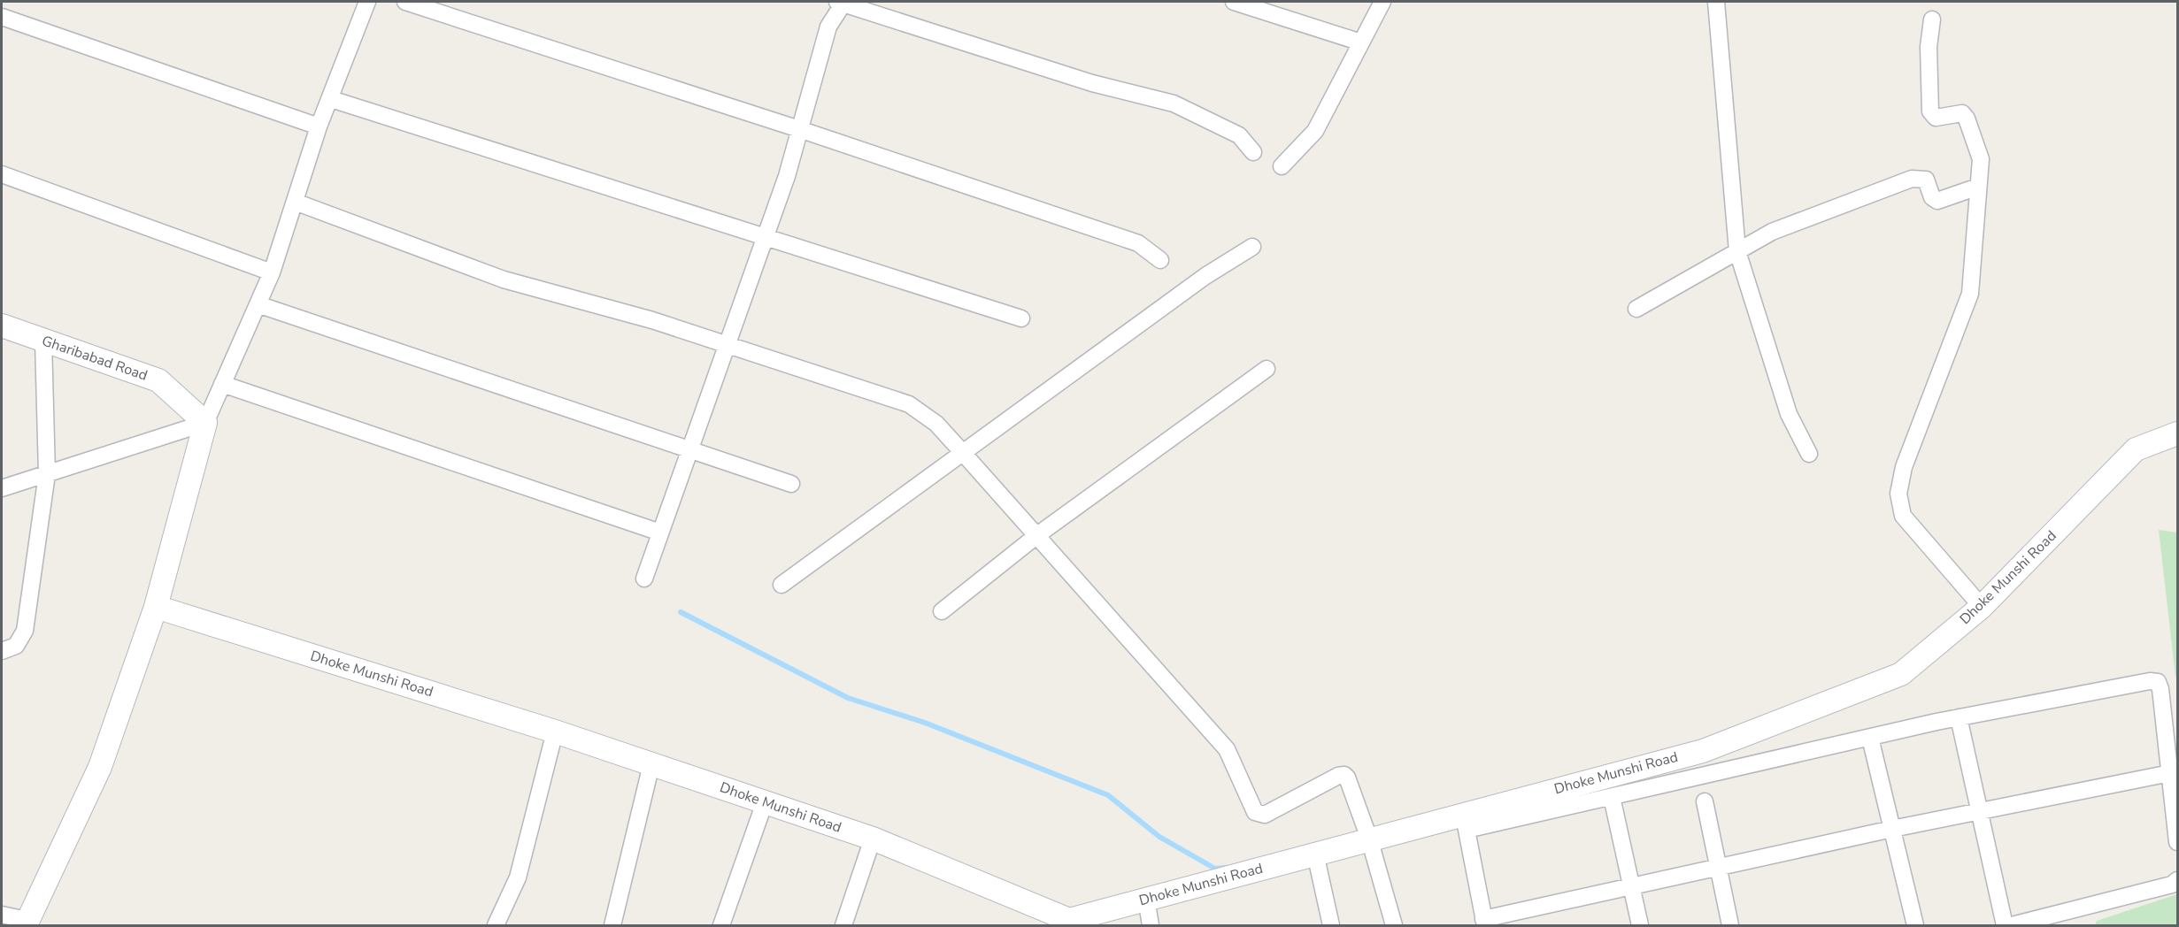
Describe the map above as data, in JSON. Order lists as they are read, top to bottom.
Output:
{
  "streets": {
    "street": ["Gharibabad Road", "Dhoke Munshi Road"]
  }
}
